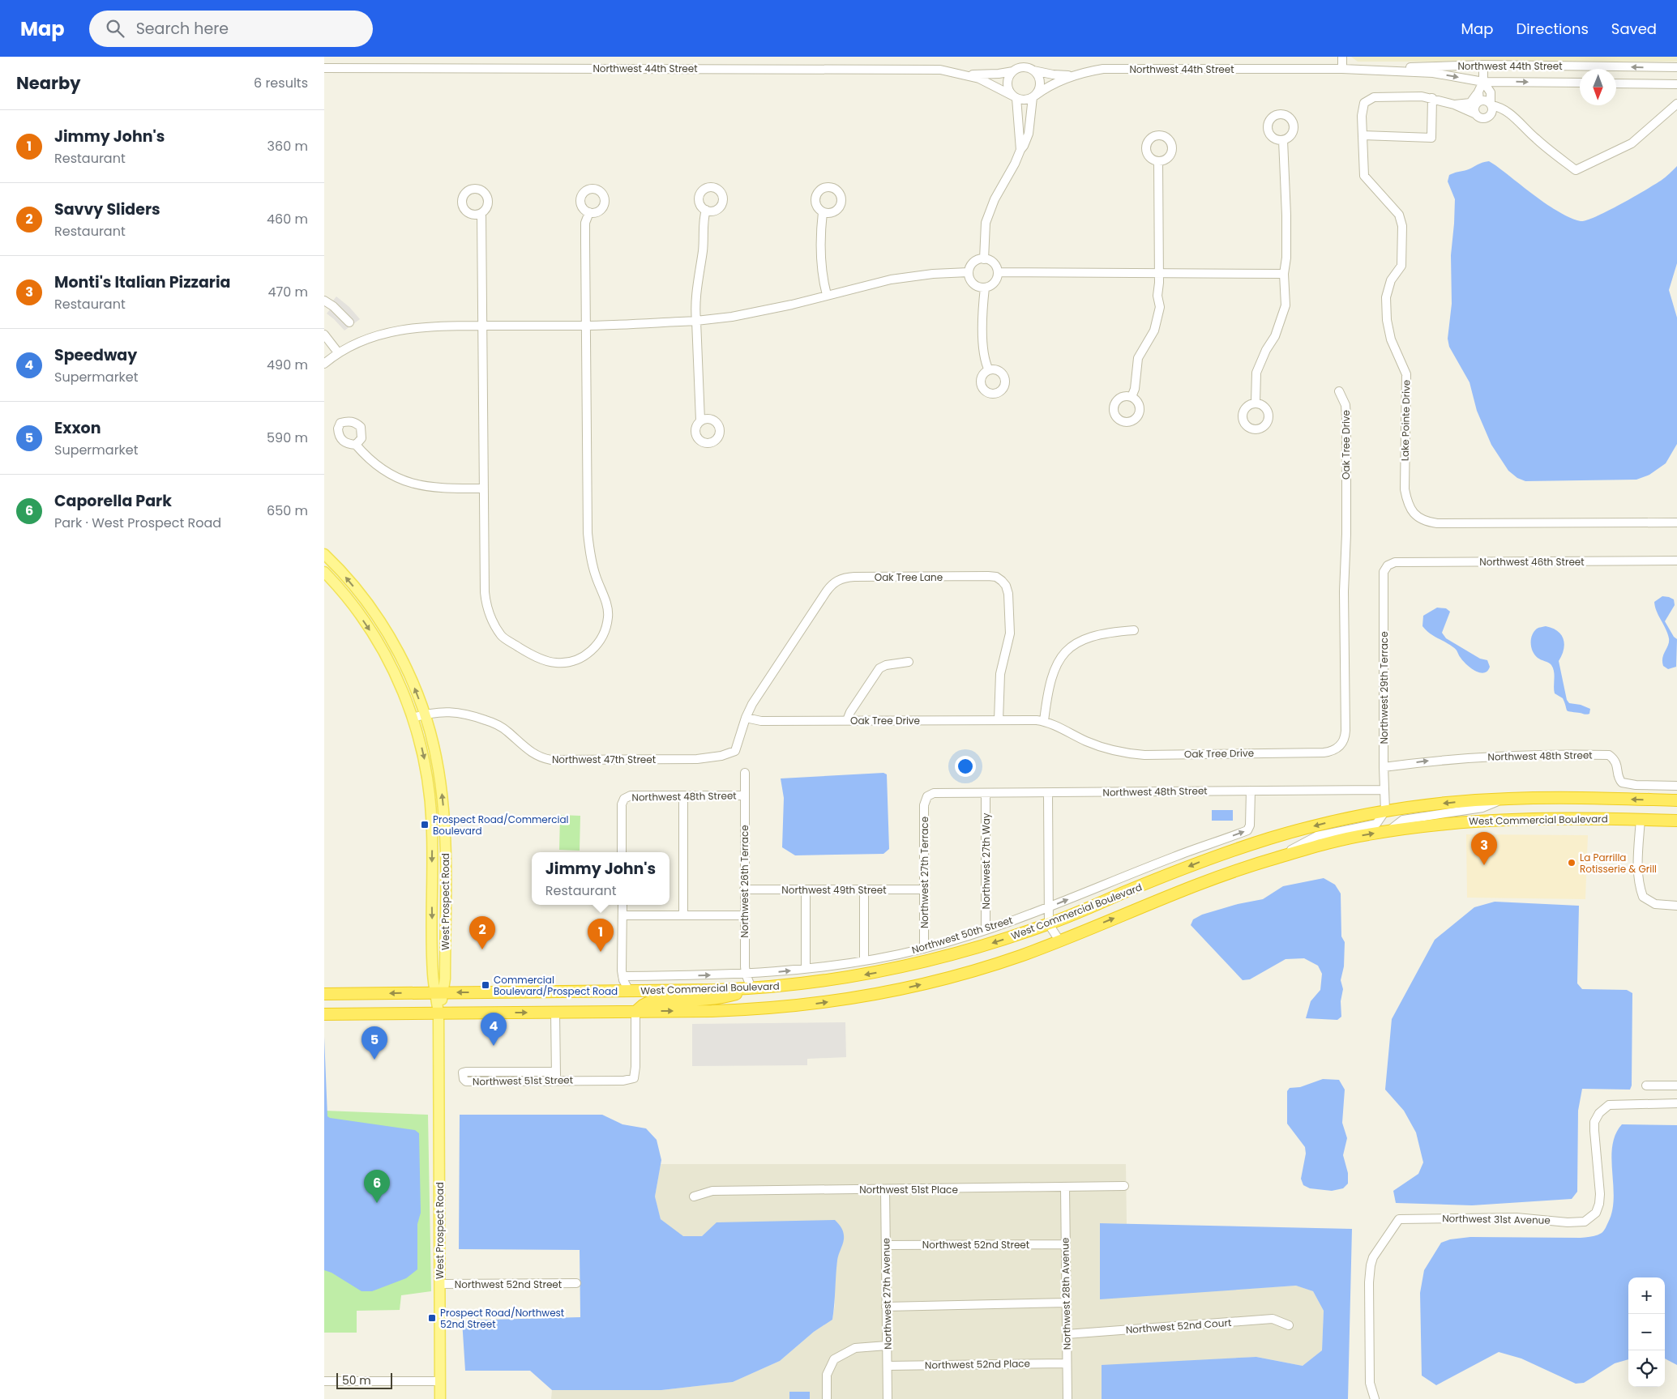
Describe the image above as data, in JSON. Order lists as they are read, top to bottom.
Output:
{
  "streets": {
    "highway": ["West Commercial Boulevard"],
    "main road": ["West Prospect Road"],
    "street": [
      "Northwest 44th Street",
      "Lake Pointe Drive",
      "Oak Tree Drive",
      "Northwest 46th Street",
      "Oak Tree Lane",
      "Northwest 29th Terrace",
      "Northwest 48th Street",
      "Northwest 47th Street",
      "Northwest 27th Way",
      "Northwest 27th Terrace",
      "Northwest 26th Terrace",
      "Northwest 49th Street",
      "Northwest 50th Street",
      "Northwest 51st Street",
      "Northwest 51st Place",
      "Northwest 31st Avenue",
      "Northwest 52nd Street",
      "Northwest 27th Avenue",
      "Northwest 28th Avenue",
      "Northwest 52nd Court",
      "Northwest 52nd Place"
    ]
  },
  "crossings": [
    ["Oak Tree Drive", "Oak Tree Lane"],
    ["Oak Tree Drive", "Northwest 47th Street"],
    ["Northwest 46th Street", "Northwest 29th Terrace"],
    ["Oak Tree Lane", "Northwest 47th Street"],
    ["Northwest 29th Terrace", "Northwest 48th Street"],
    ["Northwest 29th Terrace", "West Commercial Boulevard"],
    ["Northwest 48th Street", "Northwest 27th Way"],
    ["Northwest 48th Street", "Northwest 27th Terrace"],
    ["Northwest 48th Street", "Northwest 26th Terrace"],
    ["Northwest 48th Street", "Northwest 50th Street"],
    ["Northwest 47th Street", "West Prospect Road"],
    ["West Commercial Boulevard", "Northwest 26th Terrace"],
    ["West Commercial Boulevard", "West Prospect Road"],
    ["West Commercial Boulevard", "Northwest 51st Street"],
    ["Northwest 27th Way", "Northwest 50th Street"],
    ["Northwest 27th Terrace", "Northwest 49th Street"],
    ["Northwest 27th Terrace", "Northwest 50th Street"],
    ["Northwest 26th Terrace", "Northwest 49th Street"],
    ["Northwest 26th Terrace", "Northwest 50th Street"],
    ["West Prospect Road", "Northwest 52nd Street"],
    ["Northwest 51st Place", "Northwest 27th Avenue"],
    ["Northwest 51st Place", "Northwest 28th Avenue"],
    ["Northwest 52nd Street", "Northwest 27th Avenue"],
    ["Northwest 52nd Street", "Northwest 28th Avenue"],
    ["Northwest 27th Avenue", "Northwest 52nd Place"],
    ["Northwest 28th Avenue", "Northwest 52nd Court"],
    ["Northwest 28th Avenue", "Northwest 52nd Place"]
  ],
  "one_way": ["Northwest 50th Street"],
  "places": {
    "transit": ["Prospect Road/Commercial Boulevard", "Commercial Boulevard/Prospect Road", "Prospect Road/Northwest 52nd Street"],
    "other": ["La Parrilla Rotisserie & Grill"]
  },
  "scale_bar": "50 m",
  "north": "bottom",
  "page": {
    "header": "Map",
    "search": "Search here",
    "nav": ["Map", "Directions", "Saved"],
    "heading": ["Nearby", "6 results"],
    "list": [
      {
        "mark": "1",
        "name": "Jimmy John's",
        "note": "Restaurant",
        "value": "360 m"
      },
      {
        "mark": "2",
        "name": "Savvy Sliders",
        "note": "Restaurant",
        "value": "460 m"
      },
      {
        "mark": "3",
        "name": "Monti's Italian Pizzaria",
        "note": "Restaurant",
        "value": "470 m"
      },
      {
        "mark": "4",
        "name": "Speedway",
        "note": "Supermarket",
        "value": "490 m"
      },
      {
        "mark": "5",
        "name": "Exxon",
        "note": "Supermarket",
        "value": "590 m"
      },
      {
        "mark": "6",
        "name": "Caporella Park",
        "note": "Park · West Prospect Road",
        "value": "650 m"
      }
    ],
    "pins": [
      "3",
      "2",
      "1",
      "4",
      "5",
      "6"
    ],
    "popup": ["Jimmy John's", "Restaurant"],
    "map_buttons": ["+", "−"],
    "scale": "50 m"
  }
}
